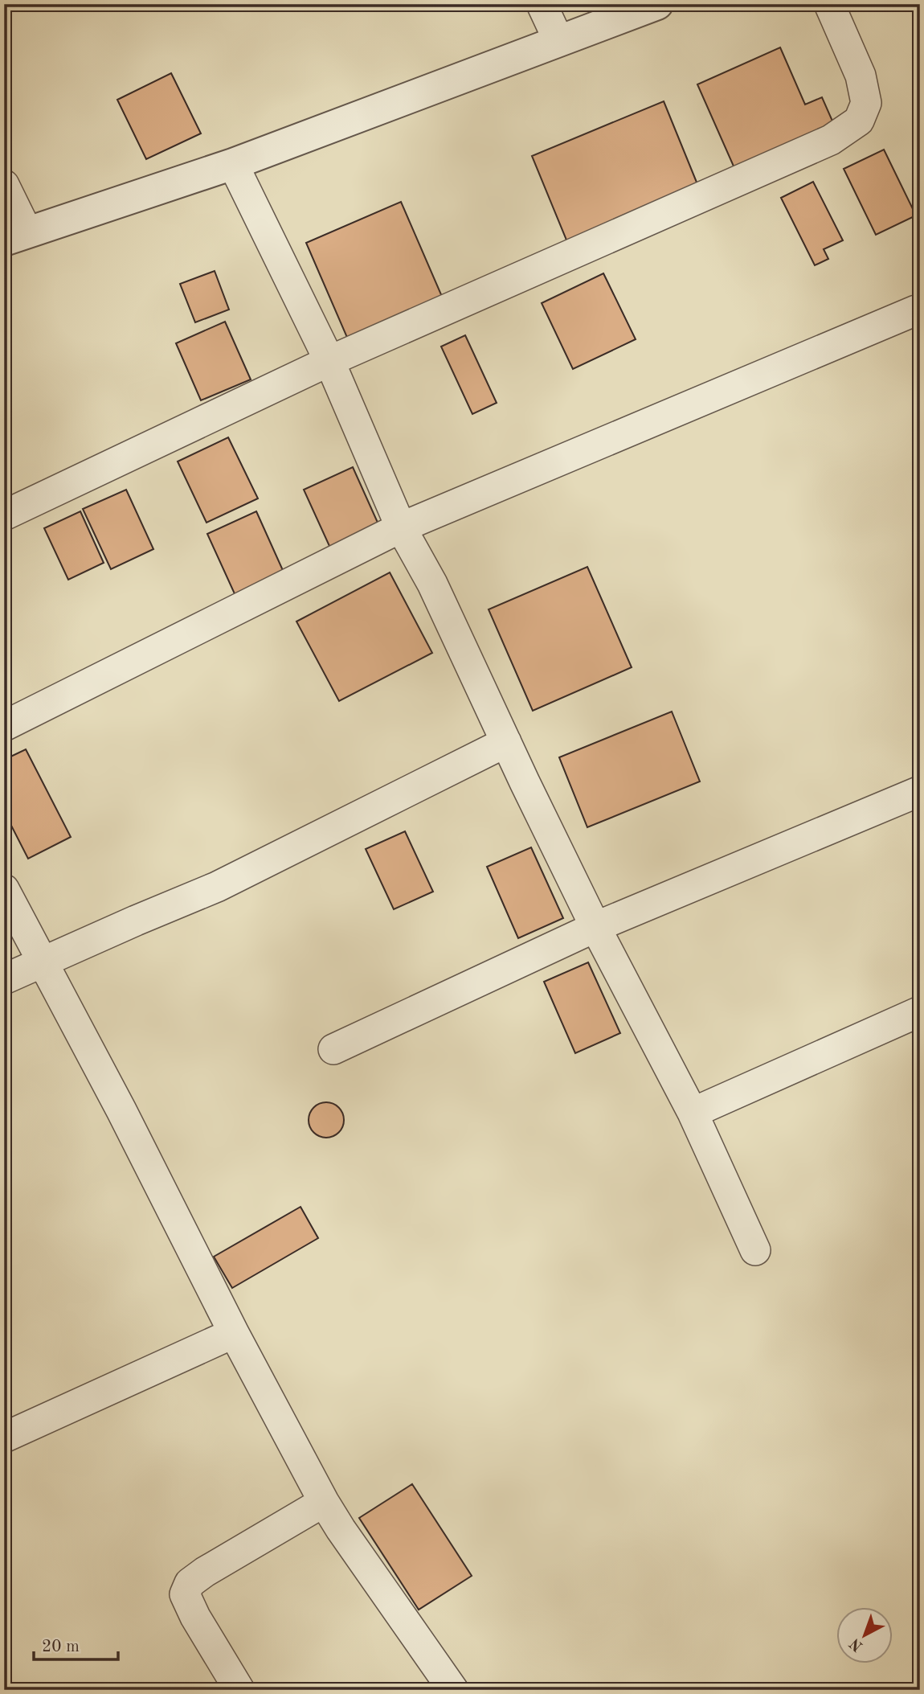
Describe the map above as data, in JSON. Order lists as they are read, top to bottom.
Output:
{
  "scale_bar": "20 m",
  "north": "bottom left"
}
